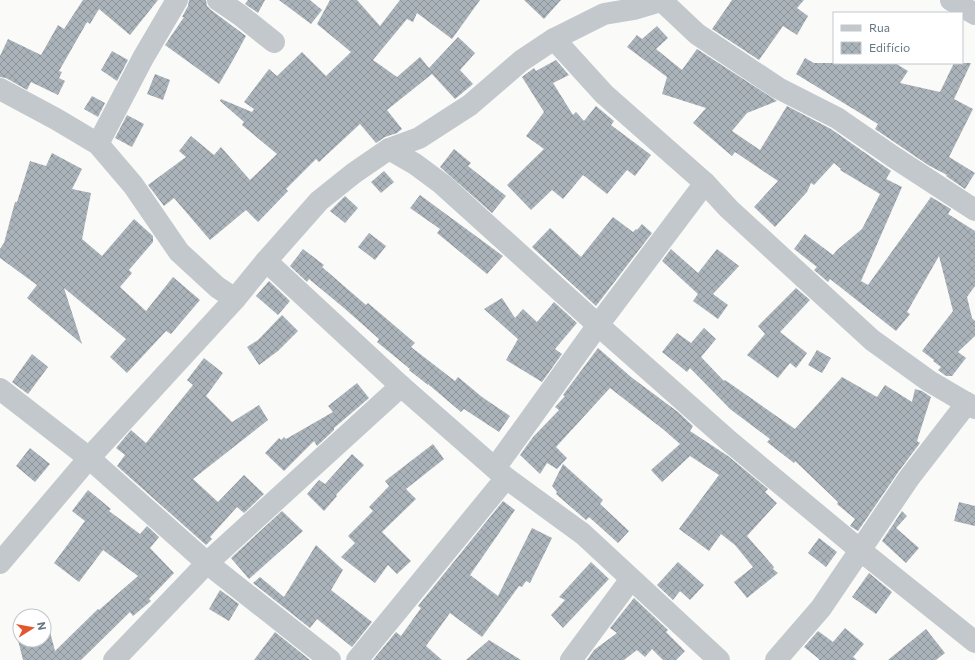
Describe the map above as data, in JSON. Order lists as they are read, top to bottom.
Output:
{
  "legend": ["Rua", "Edifício"],
  "north": "right"
}
